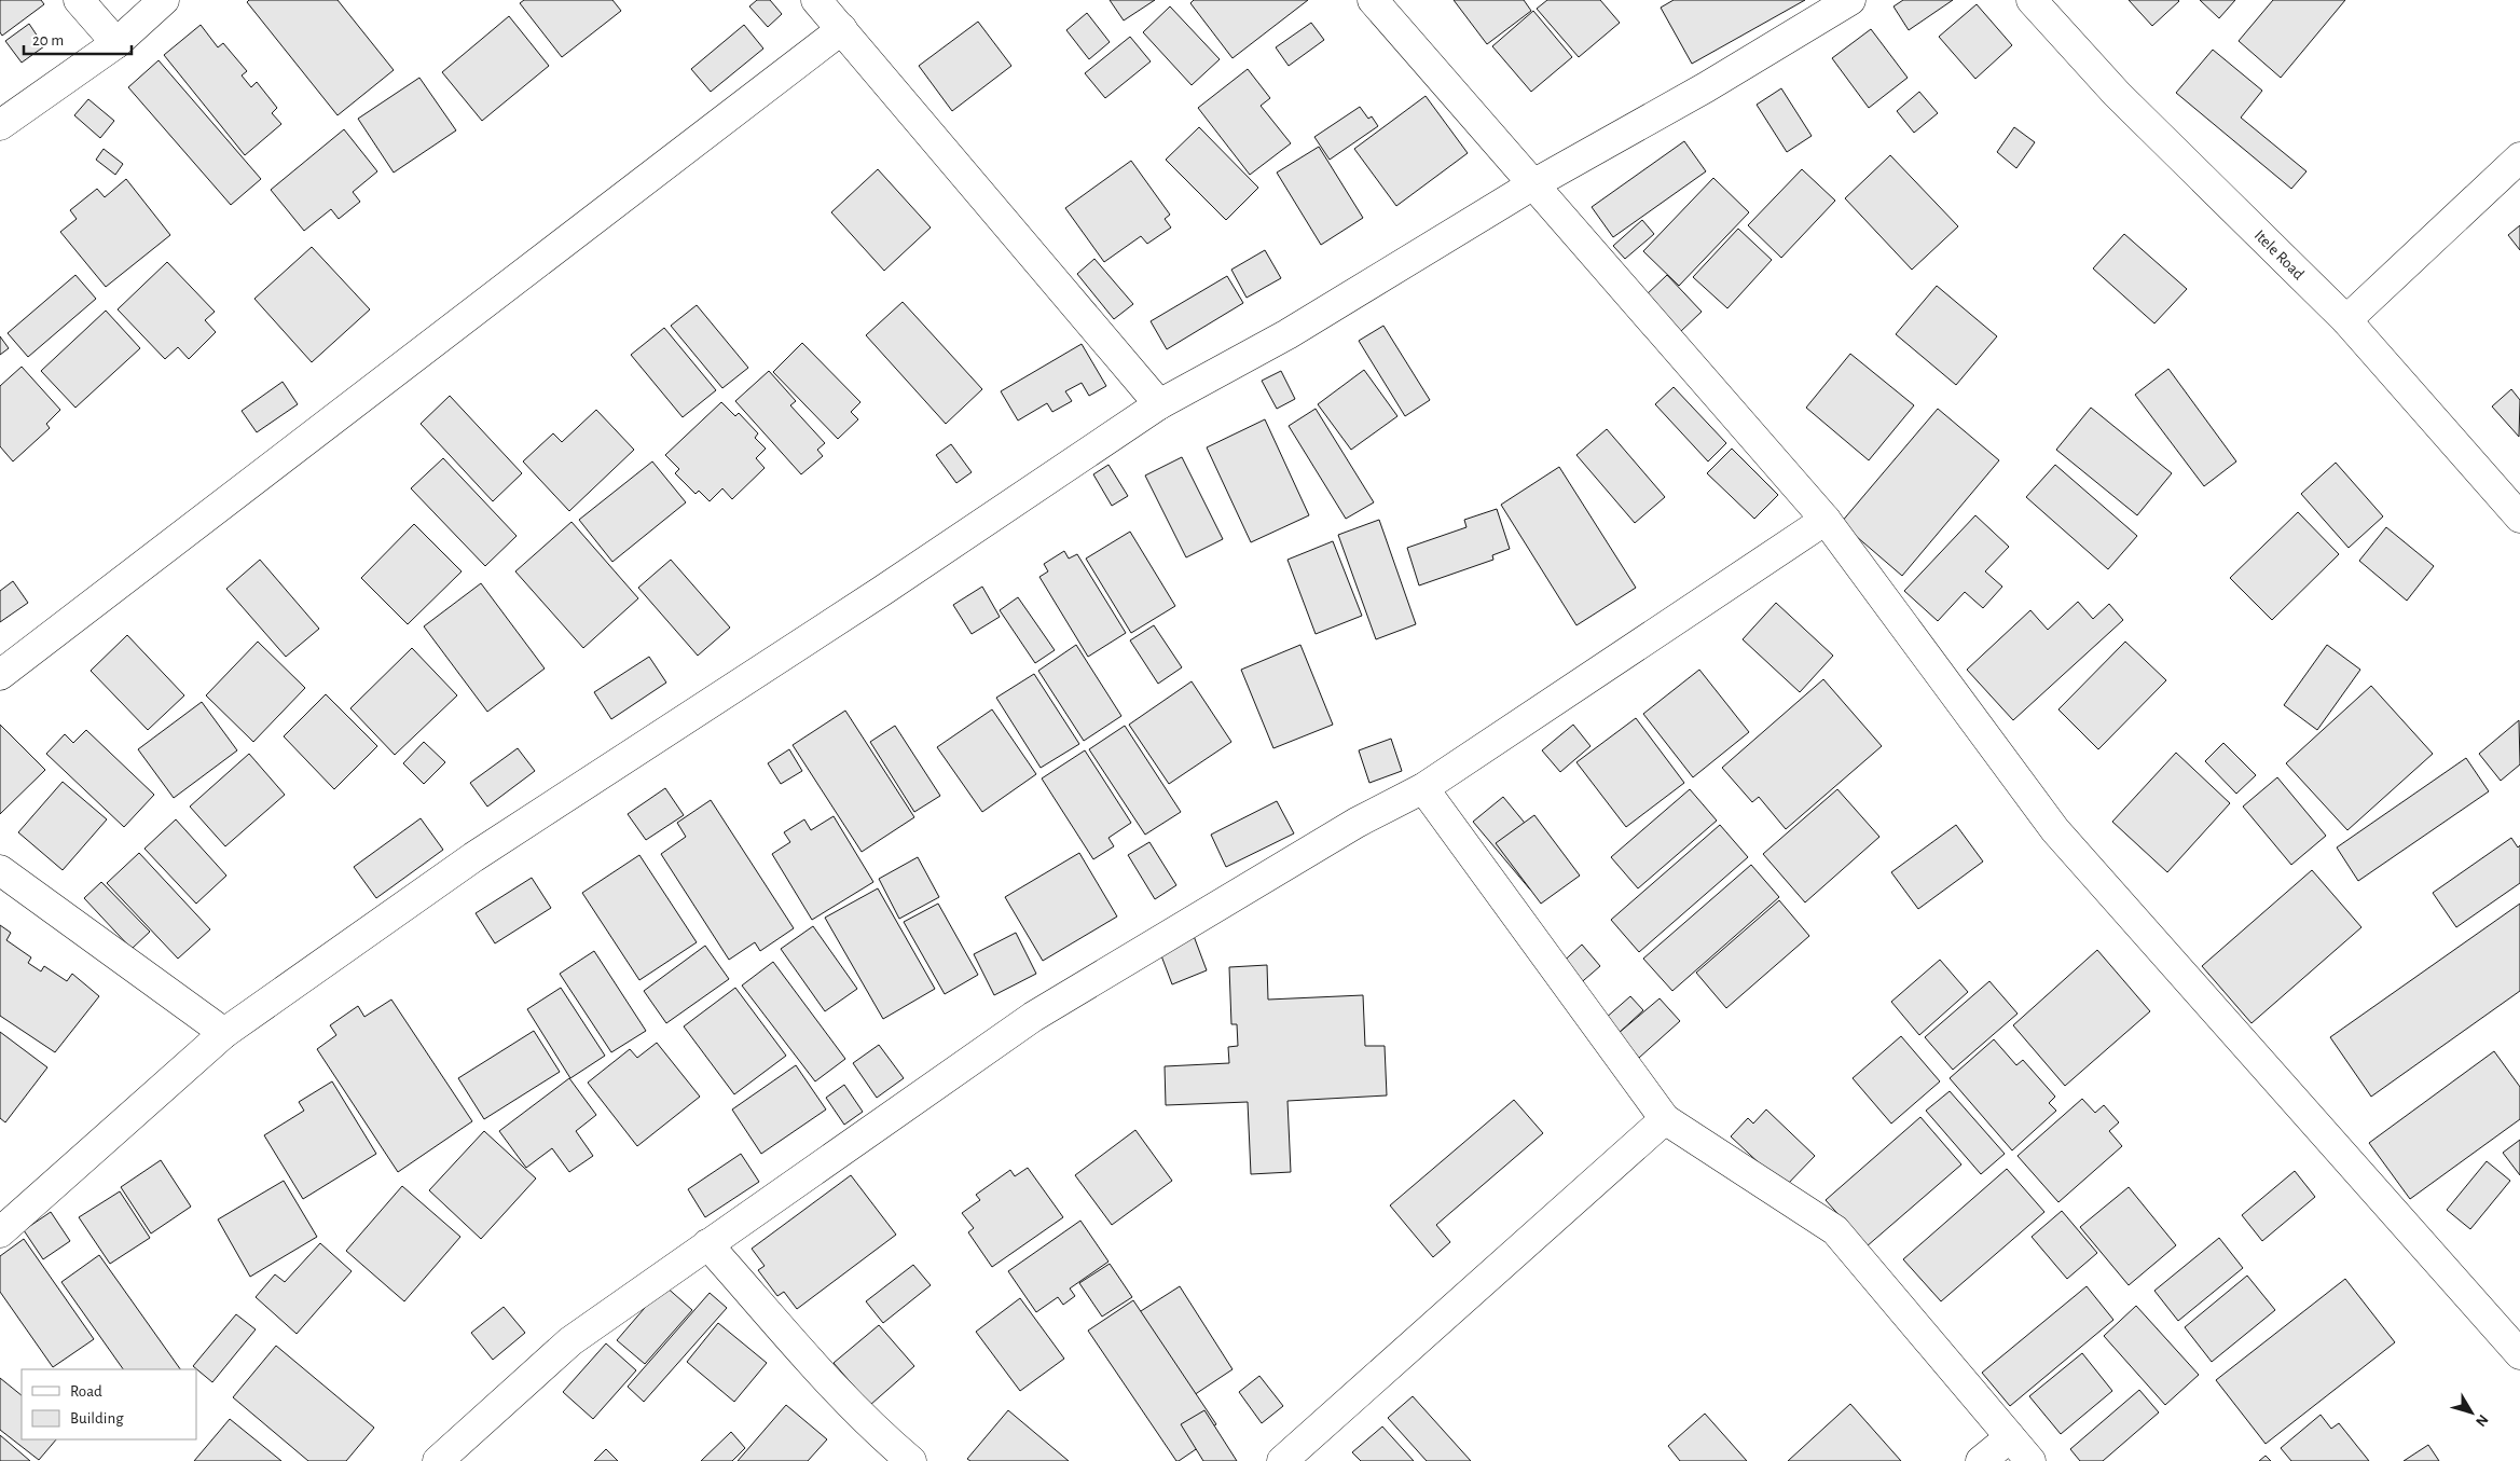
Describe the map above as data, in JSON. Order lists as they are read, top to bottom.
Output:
{
  "streets": {
    "street": ["Itele Road"]
  },
  "legend": ["Road", "Building"],
  "scale_bar": "20 m",
  "north": "bottom right"
}
